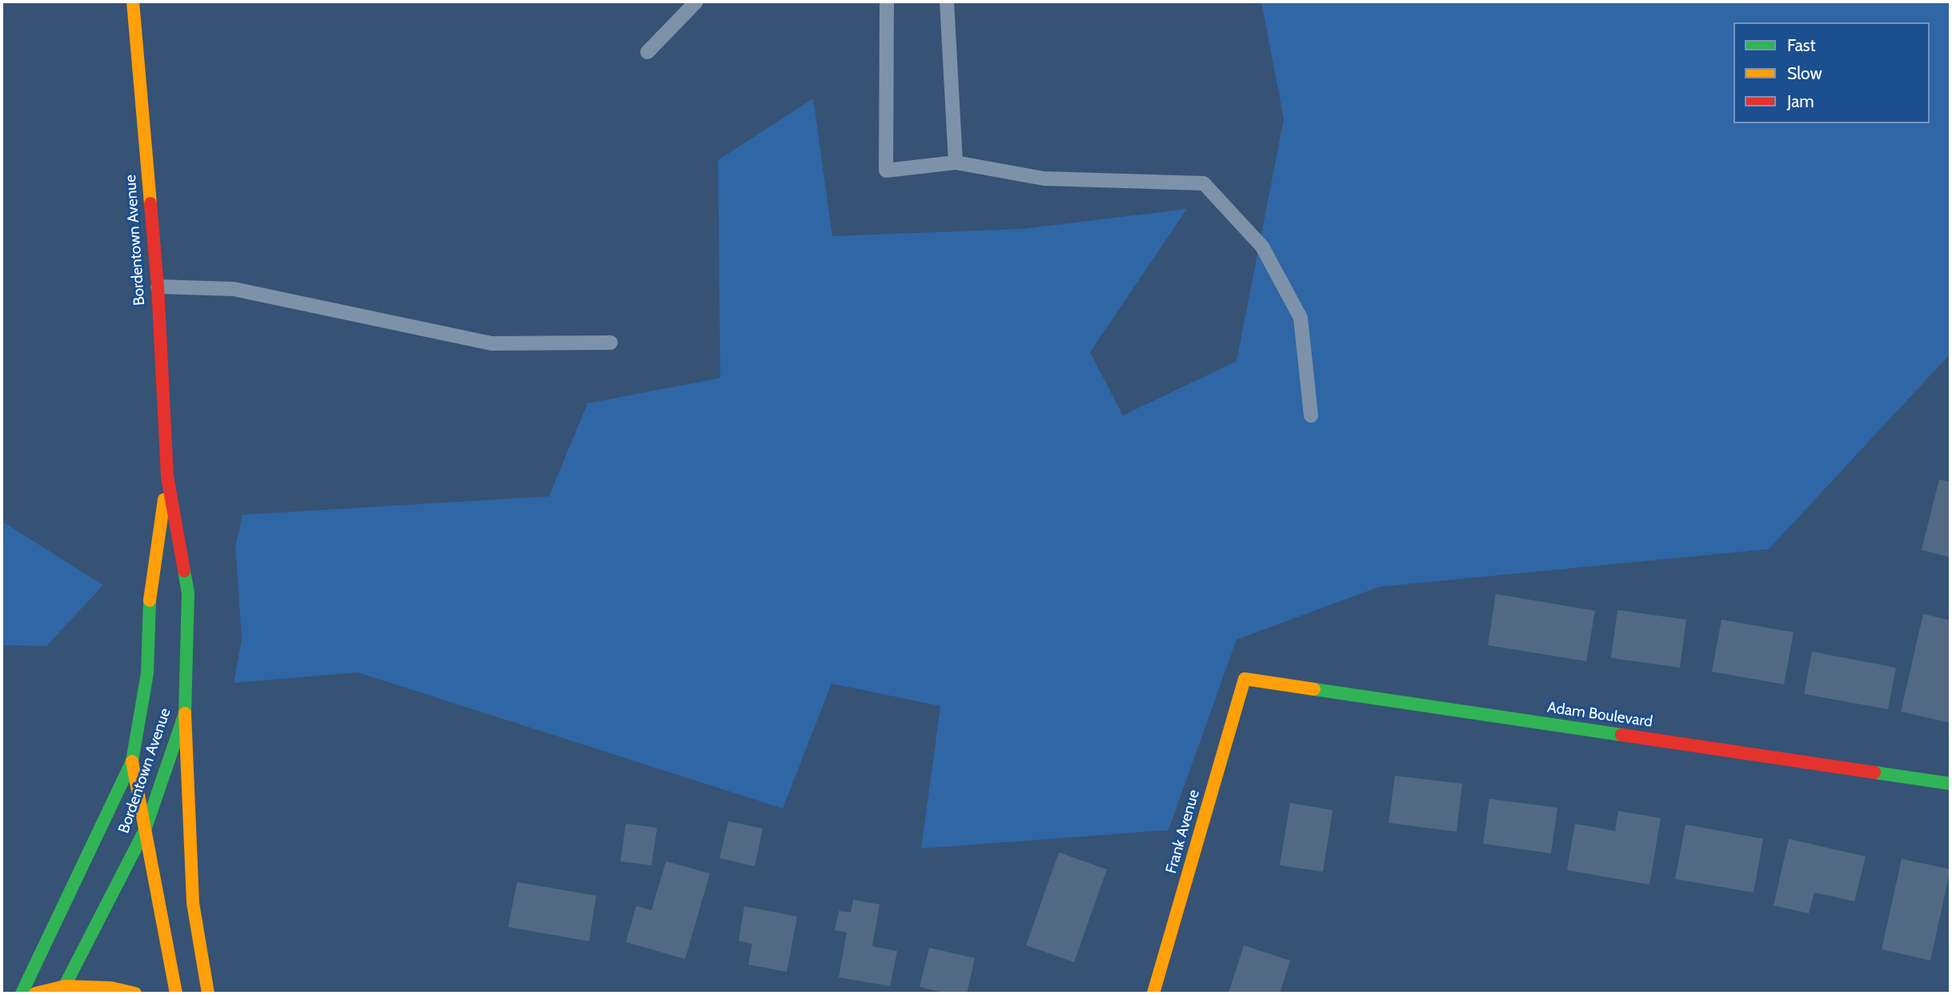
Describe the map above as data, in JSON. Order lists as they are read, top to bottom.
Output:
{
  "streets": {
    "main road": ["Bordentown Avenue", "Adam Boulevard", "Frank Avenue"]
  },
  "crossings": [
    ["Adam Boulevard", "Frank Avenue"]
  ],
  "legend": ["Fast", "Slow", "Jam"]
}
